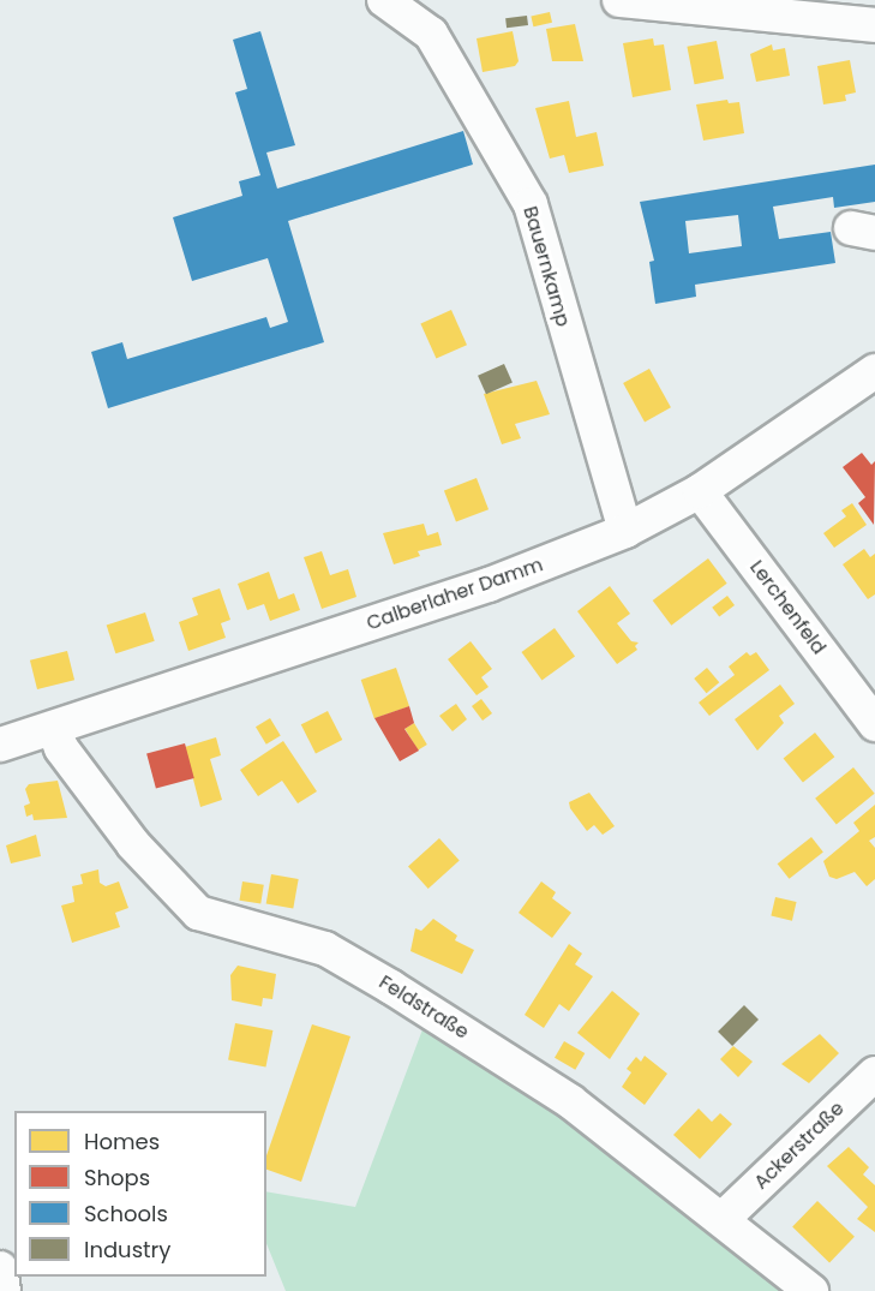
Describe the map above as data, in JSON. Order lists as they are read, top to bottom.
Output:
{
  "streets": {
    "street": [
      "Bauernkamp",
      "Calberlaher Damm",
      "Lerchenfeld",
      "Feldstraße",
      "Ackerstraße"
    ]
  },
  "crossings": [
    ["Bauernkamp", "Calberlaher Damm"],
    ["Calberlaher Damm", "Lerchenfeld"],
    ["Calberlaher Damm", "Feldstraße"],
    ["Feldstraße", "Ackerstraße"]
  ],
  "legend": [
    "Homes",
    "Shops",
    "Schools",
    "Industry"
  ]
}
